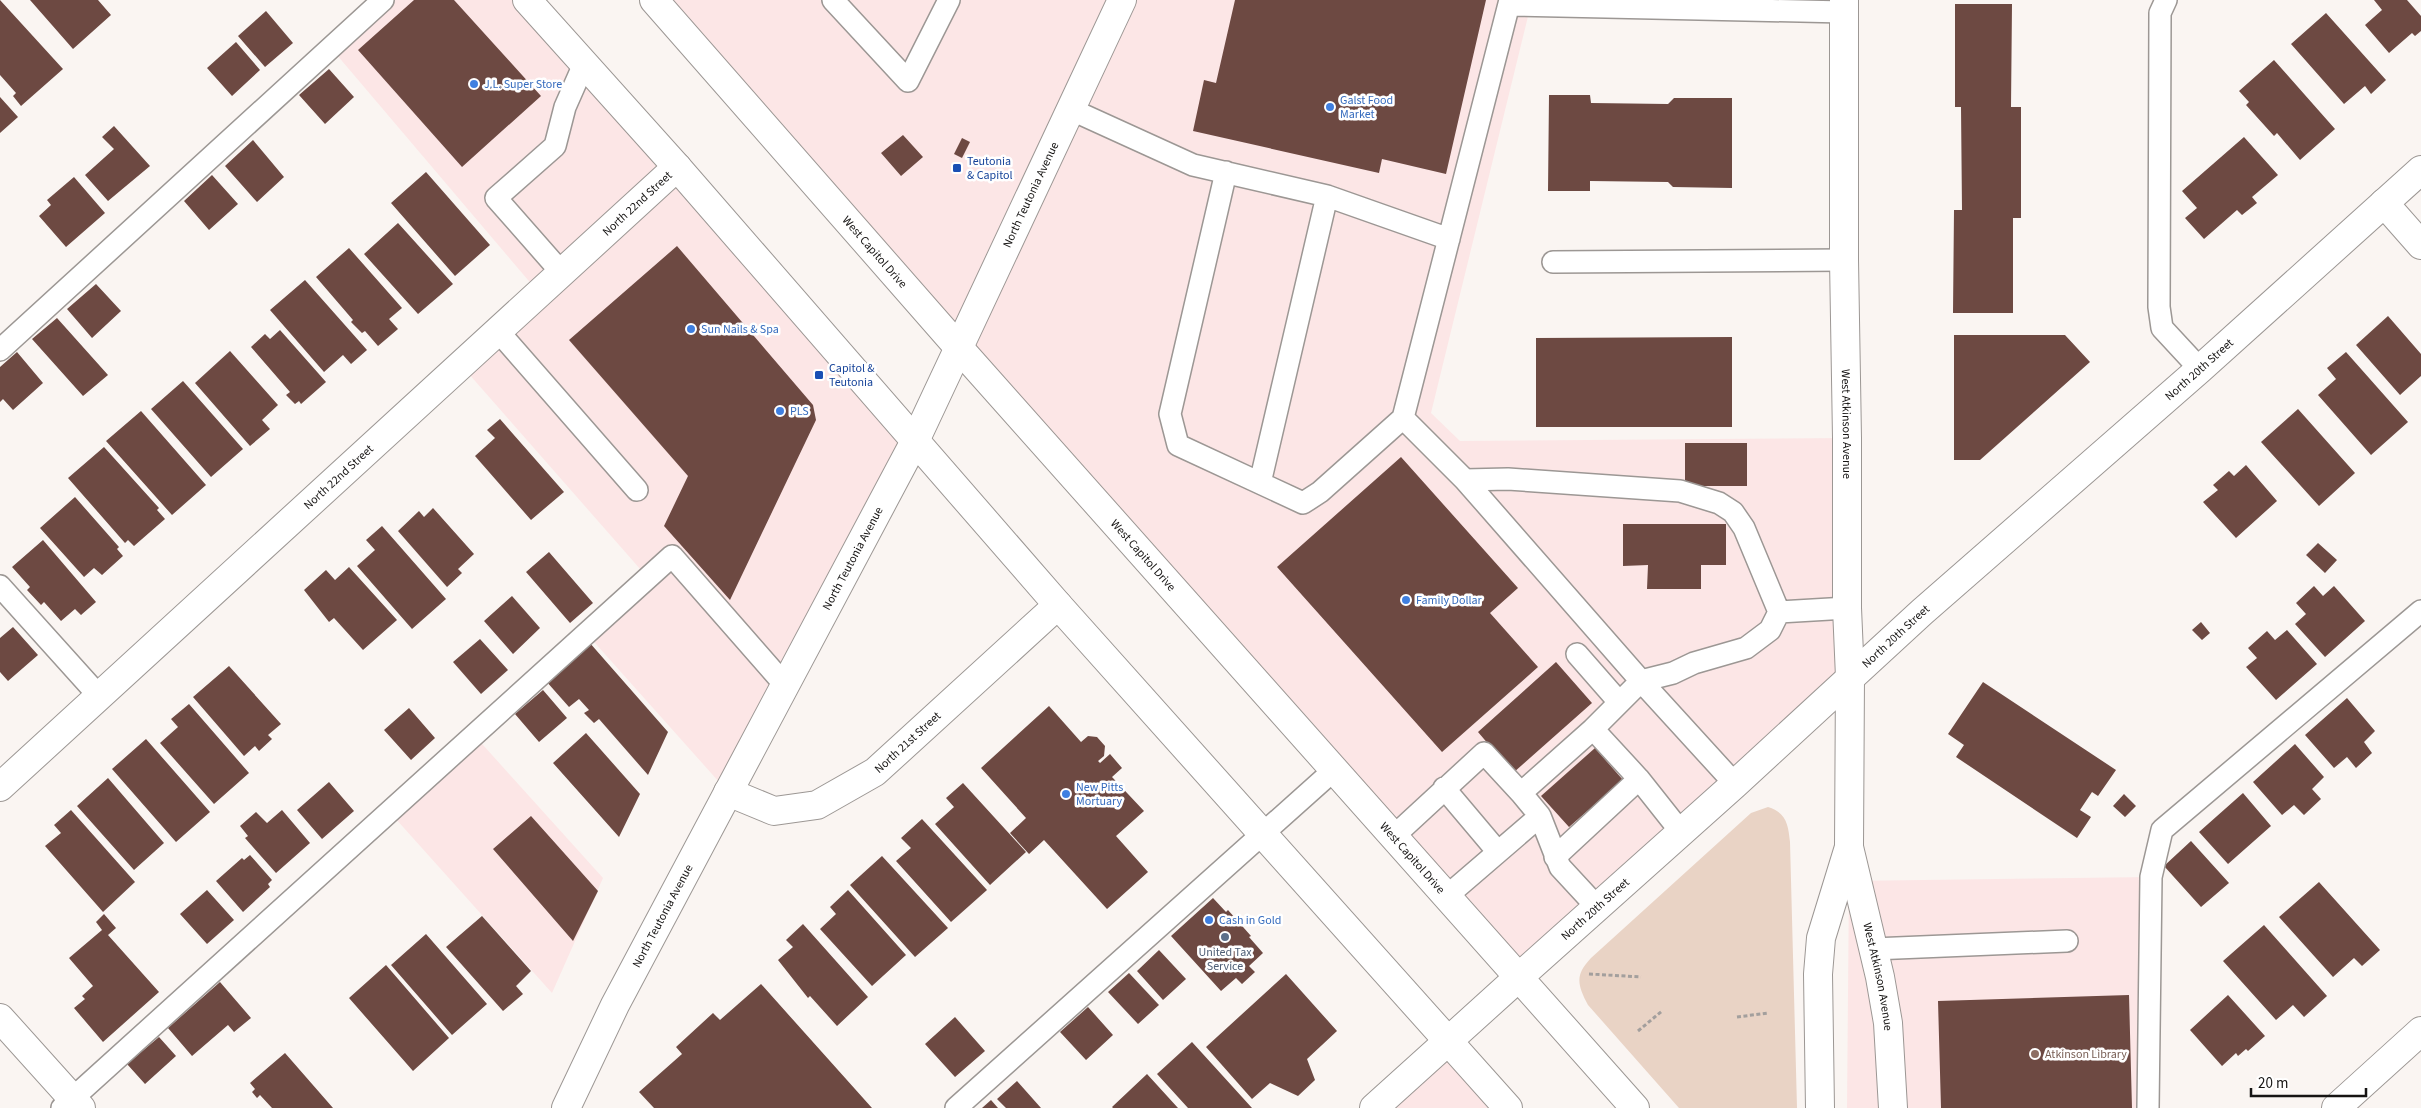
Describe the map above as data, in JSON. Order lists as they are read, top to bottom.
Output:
{
  "streets": {
    "main road": [
      "North Teutonia Avenue",
      "North 22nd Street",
      "West Capitol Drive",
      "North 20th Street",
      "West Atkinson Avenue",
      "North 21st Street"
    ]
  },
  "crossings": [
    ["North Teutonia Avenue", "West Capitol Drive"],
    ["North Teutonia Avenue", "North 21st Street"],
    ["West Capitol Drive", "North 20th Street"],
    ["North 20th Street", "West Atkinson Avenue"]
  ],
  "places": {
    "other": [
      "J.L. Super Store",
      "Galst Food Market",
      "Sun Nails & Spa",
      "PLS",
      "Family Dollar",
      "New Pitts Mortuary",
      "Cash in Gold",
      "United Tax Service",
      "Atkinson Library"
    ],
    "transit": ["Teutonia & Capitol", "Capitol & Teutonia"]
  },
  "scale_bar": "20 m"
}
